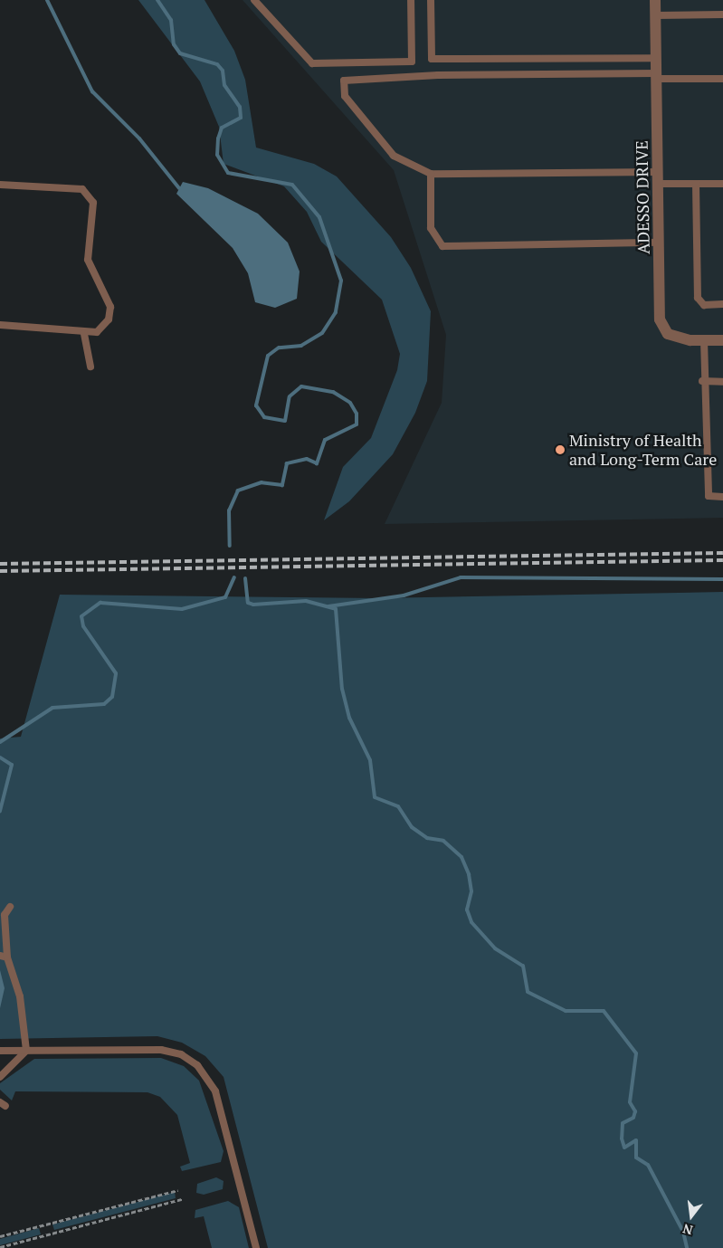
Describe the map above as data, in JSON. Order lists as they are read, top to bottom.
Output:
{
  "streets": {
    "street": ["ADESSO DRIVE"]
  },
  "places": ["Ministry of Health and Long-Term Care"],
  "north": "bottom"
}
